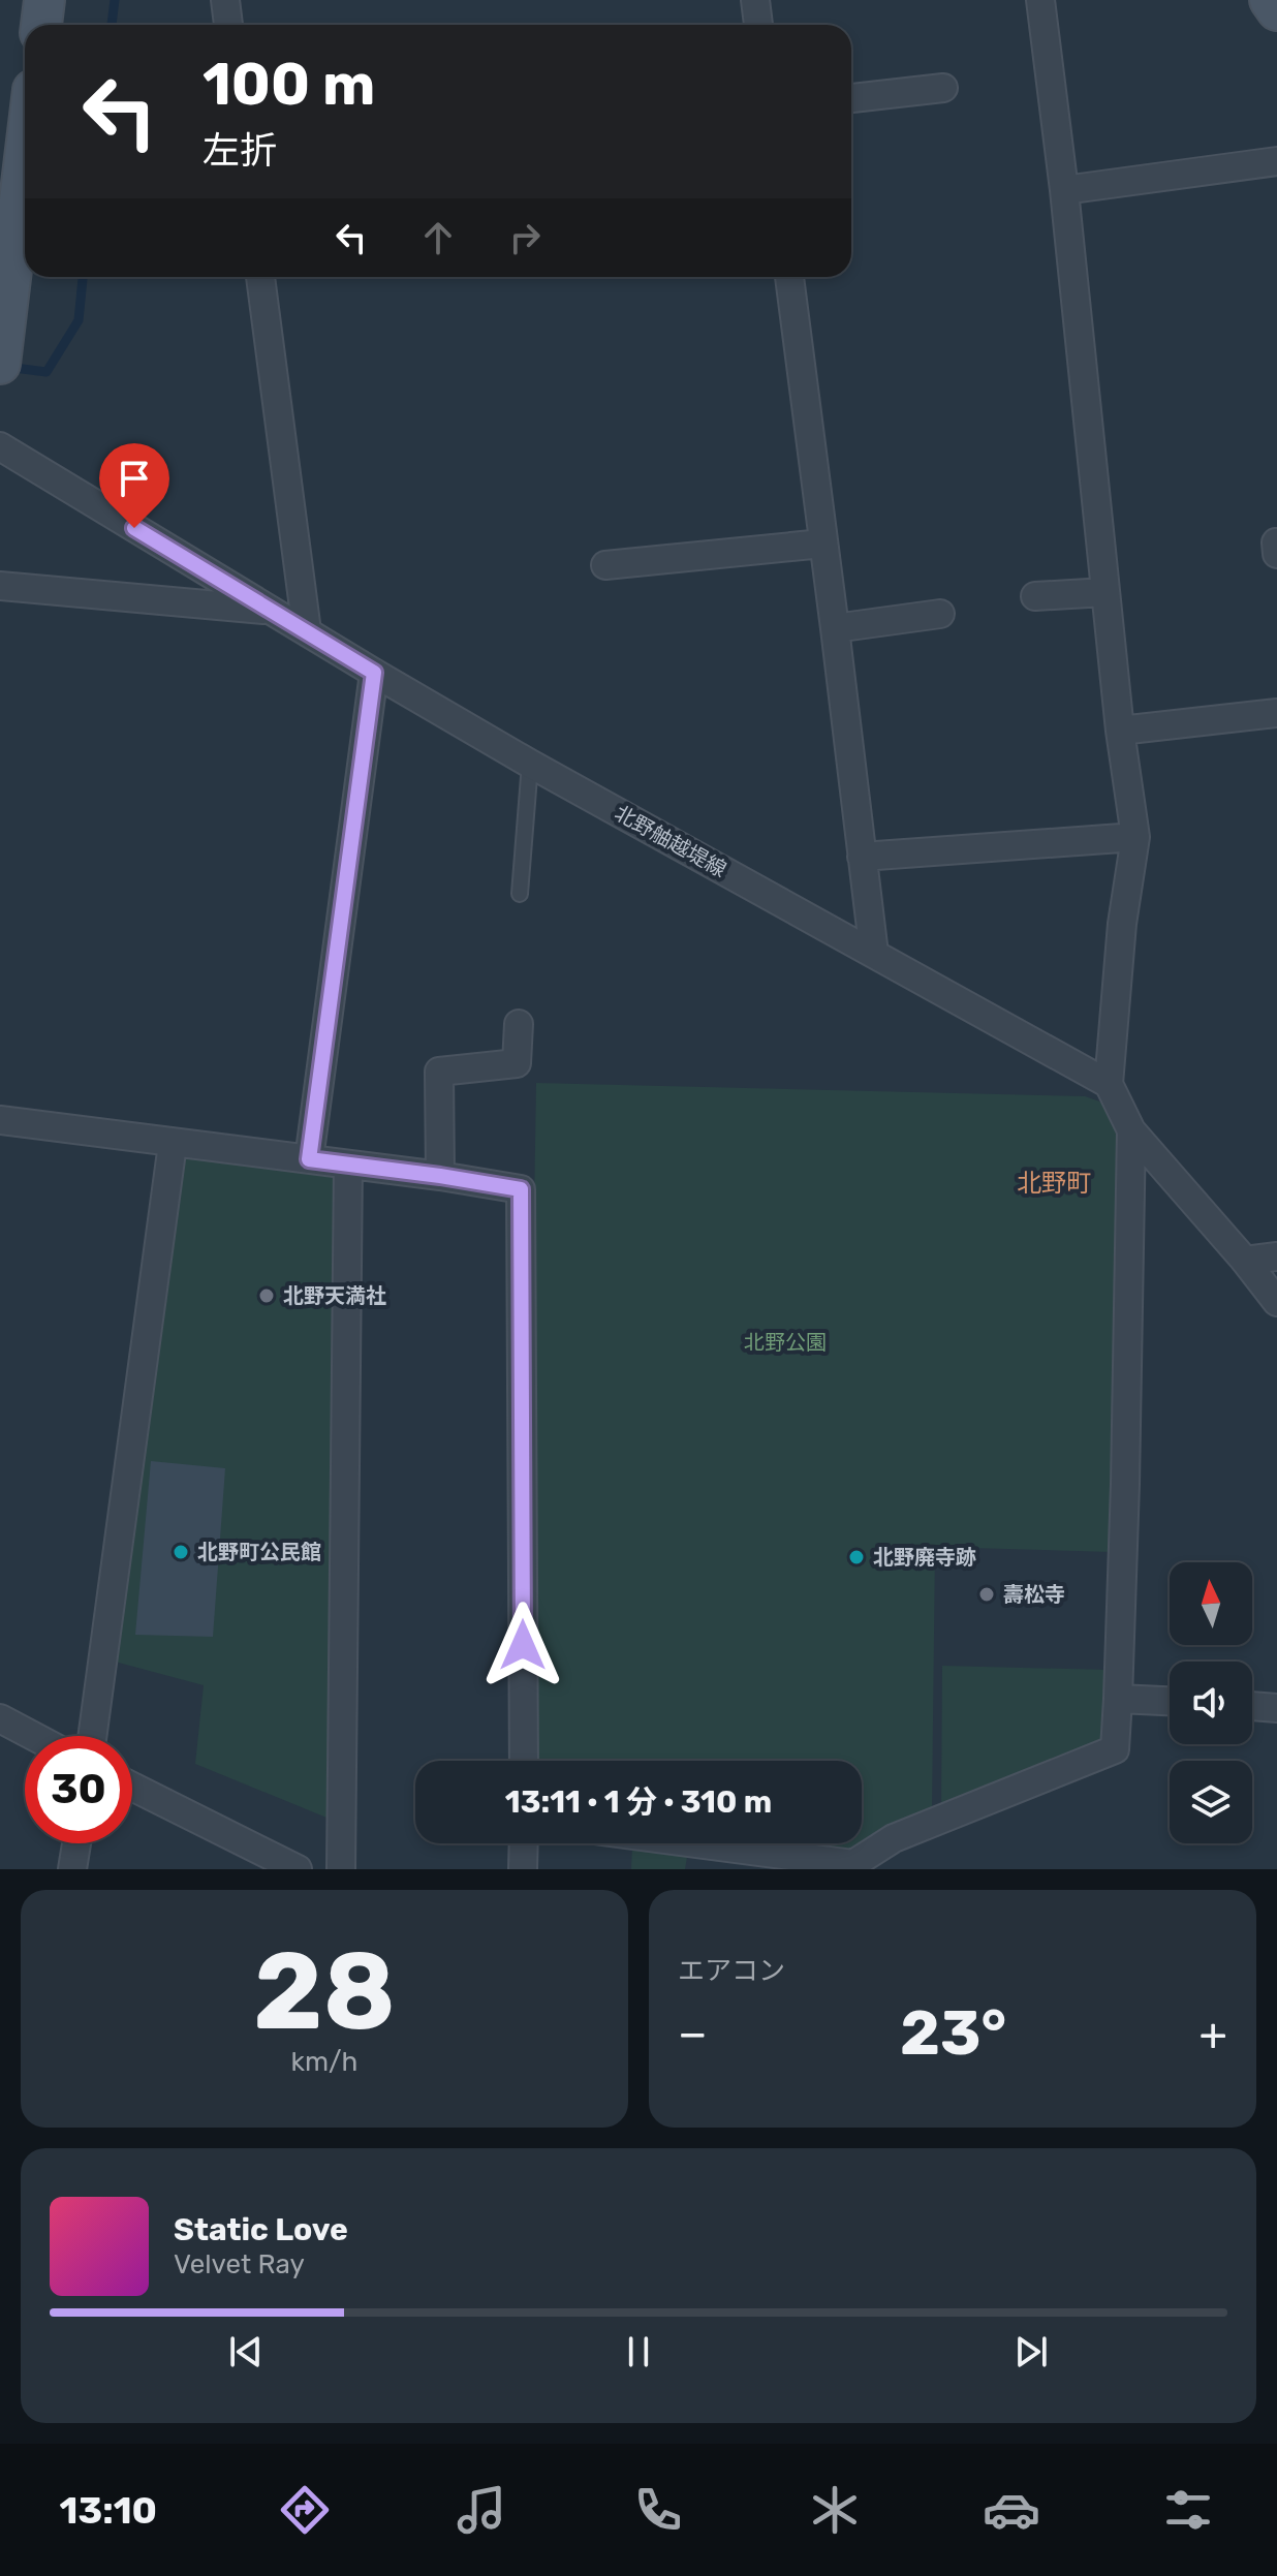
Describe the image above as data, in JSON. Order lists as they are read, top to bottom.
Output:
{
  "streets": {
    "street": ["北野舳越堤線"]
  },
  "districts": ["北野町"],
  "parks": ["北野公園"],
  "places": [
    "北野天満社",
    "北野町公民館",
    "北野廃寺跡",
    "壽松寺"
  ],
  "north": "top",
  "page": {
    "turn": ["100 m", "左折"],
    "limit": "30",
    "trip": "13:11 · 1 分 · 310 m",
    "tile": [
      ["28", "km/h"],
      "エアコン"
    ],
    "heat": ["−", "23°", "+"],
    "song": ["Static Love", "Velvet Ray"],
    "tabs": "13:10"
  }
}
